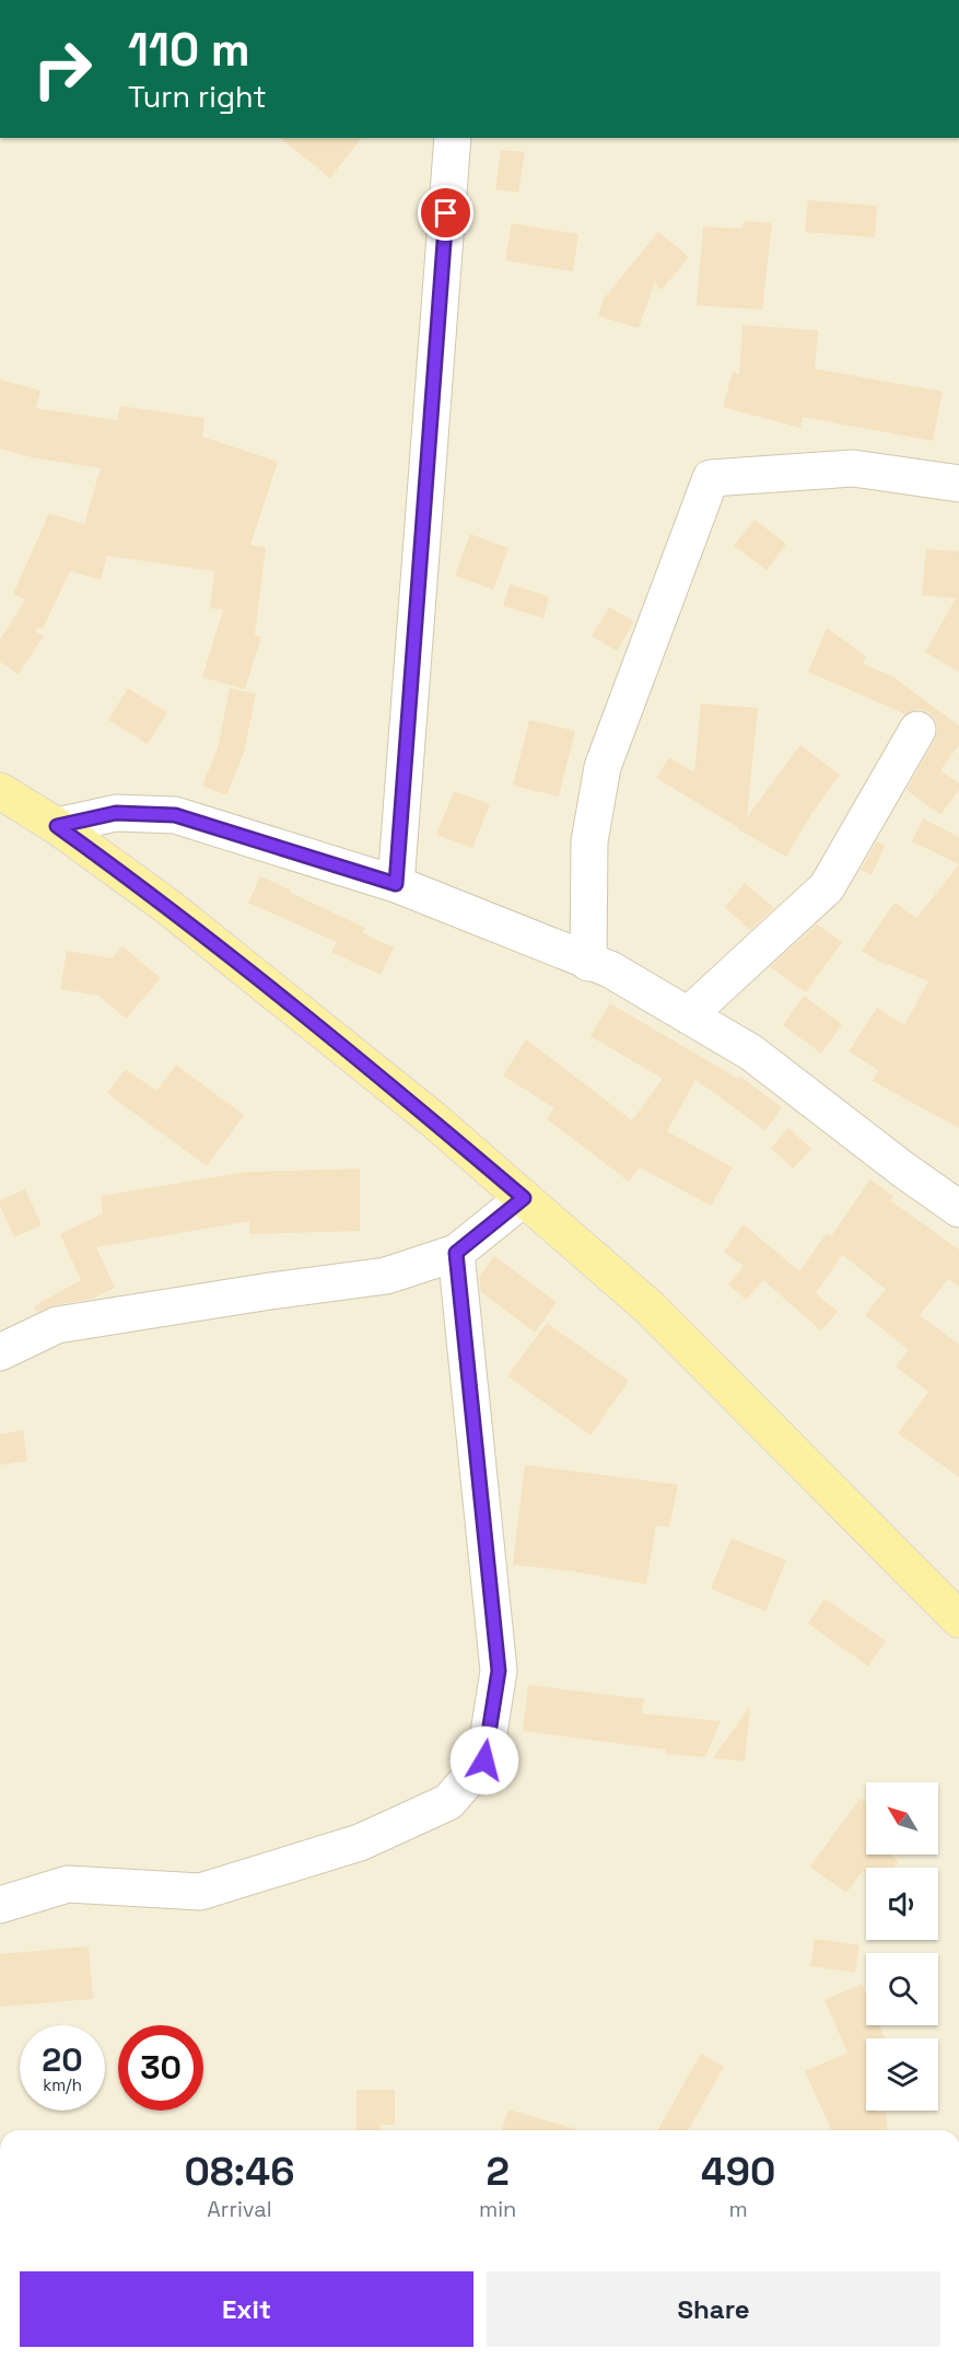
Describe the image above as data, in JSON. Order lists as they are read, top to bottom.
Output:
{
  "north": "top left",
  "page": {
    "turn": ["110 m", "Turn right"],
    "speed": "20 km/h",
    "limit": "30",
    "eta": [
      "08:46",
      "Arrival",
      "2",
      "min",
      "490",
      "m"
    ],
    "buttons": ["Exit", "Share"]
  }
}
